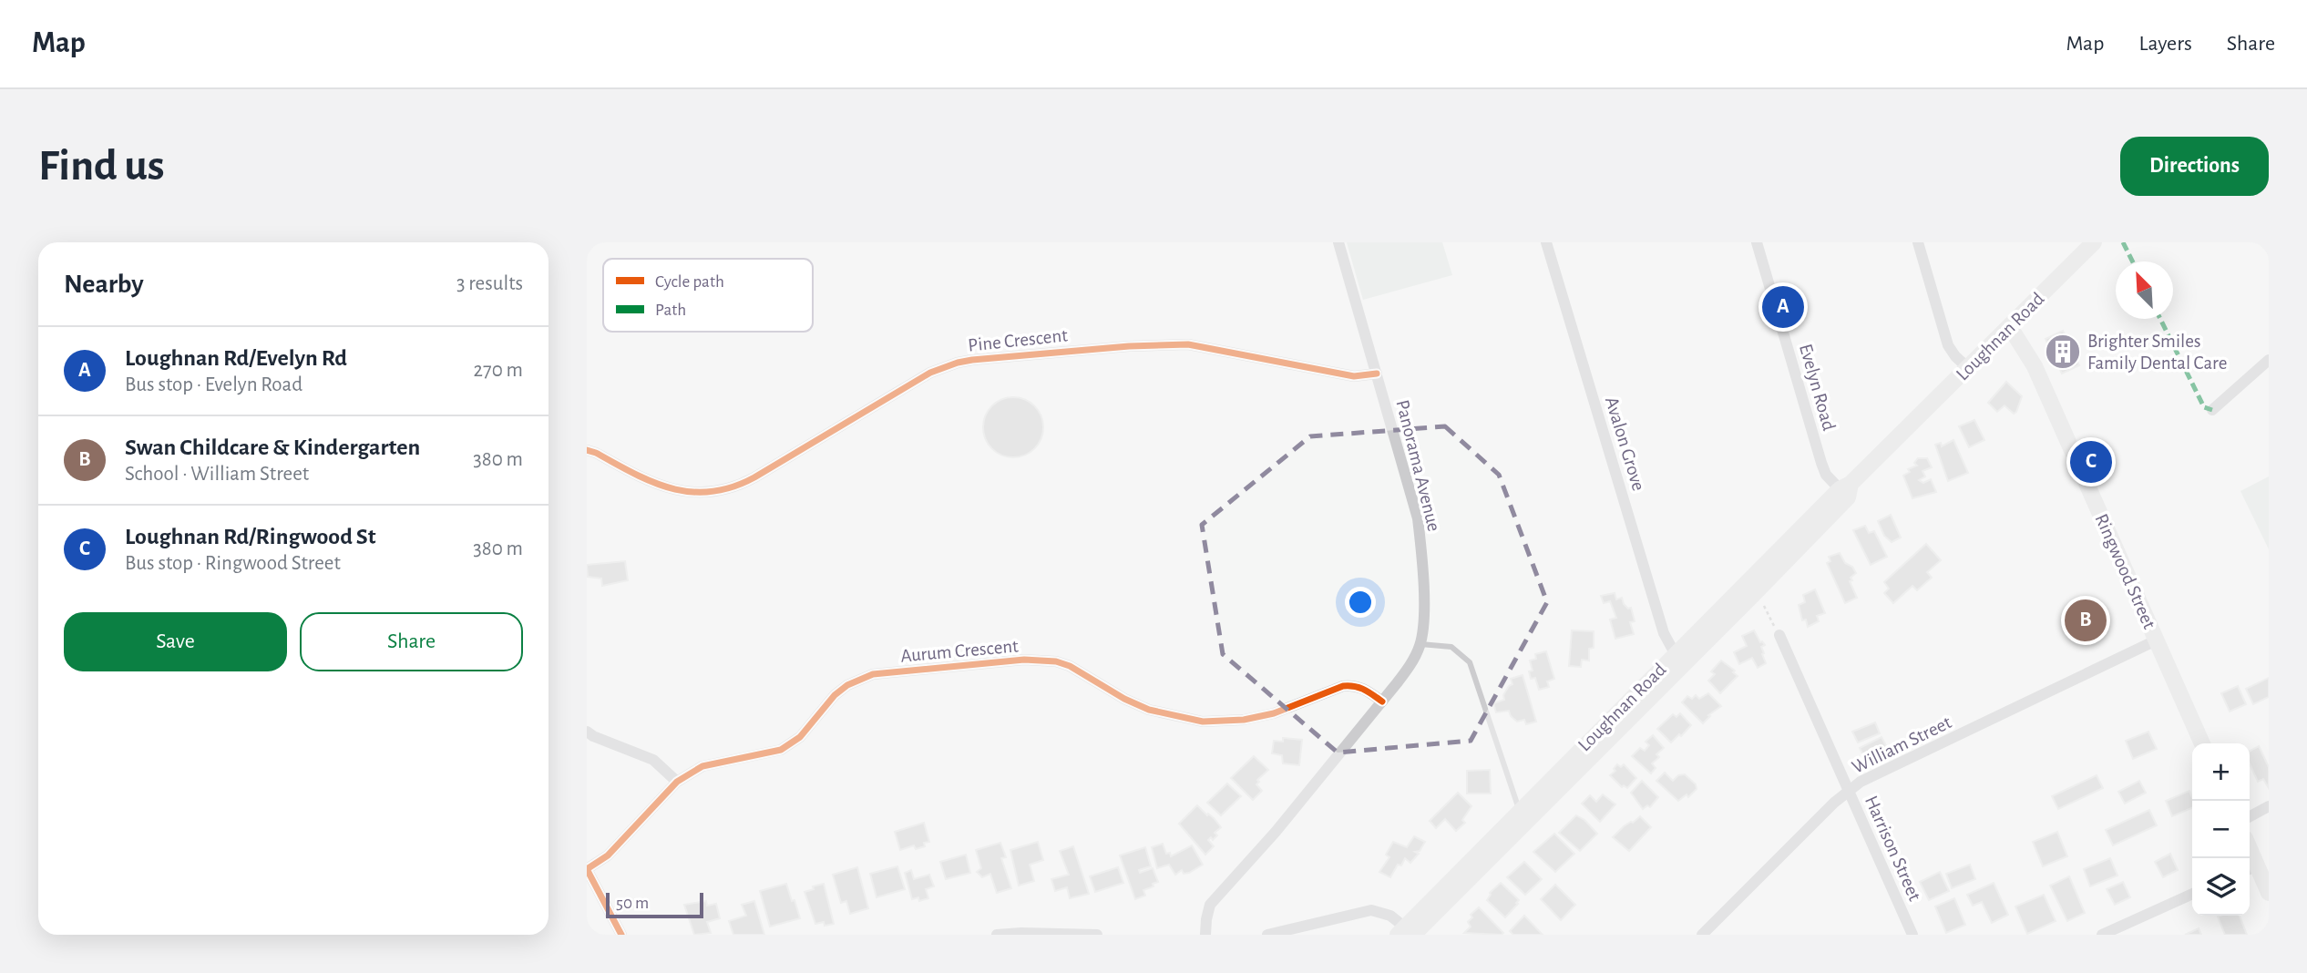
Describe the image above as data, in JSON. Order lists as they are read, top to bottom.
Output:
{
  "streets": {
    "main road": ["Loughnan Road", "Ringwood Street"],
    "street": [
      "Pine Crescent",
      "Evelyn Road",
      "Avalon Grove",
      "Panorama Avenue",
      "Aurum Crescent",
      "William Street",
      "Harrison Street"
    ]
  },
  "crossings": [
    ["Loughnan Road", "Evelyn Road"],
    ["Loughnan Road", "Avalon Grove"],
    ["Loughnan Road", "Ringwood Street"],
    ["Pine Crescent", "Panorama Avenue"],
    ["Panorama Avenue", "Aurum Crescent"],
    ["Ringwood Street", "William Street"],
    ["William Street", "Harrison Street"]
  ],
  "places": {
    "building": ["Brighter Smiles Family Dental Care"]
  },
  "legend": ["Cycle path", "Path"],
  "scale_bar": "50 m",
  "north": "top left",
  "page": {
    "header": "Map",
    "nav": ["Map", "Layers", "Share"],
    "buttons": [
      "Directions",
      ["Save", "Share"]
    ],
    "title": "Find us",
    "heading": ["Nearby", "3 results"],
    "pins": ["A", "C", "B"],
    "list": [
      {
        "mark": "A",
        "name": "Loughnan Rd/Evelyn Rd",
        "note": "Bus stop · Evelyn Road",
        "value": "270 m"
      },
      {
        "mark": "B",
        "name": "Swan Childcare & Kindergarten",
        "note": "School · William Street",
        "value": "380 m"
      },
      {
        "mark": "C",
        "name": "Loughnan Rd/Ringwood St",
        "note": "Bus stop · Ringwood Street",
        "value": "380 m"
      }
    ],
    "map_buttons": ["+", "−"],
    "scale": "50 m"
  }
}
